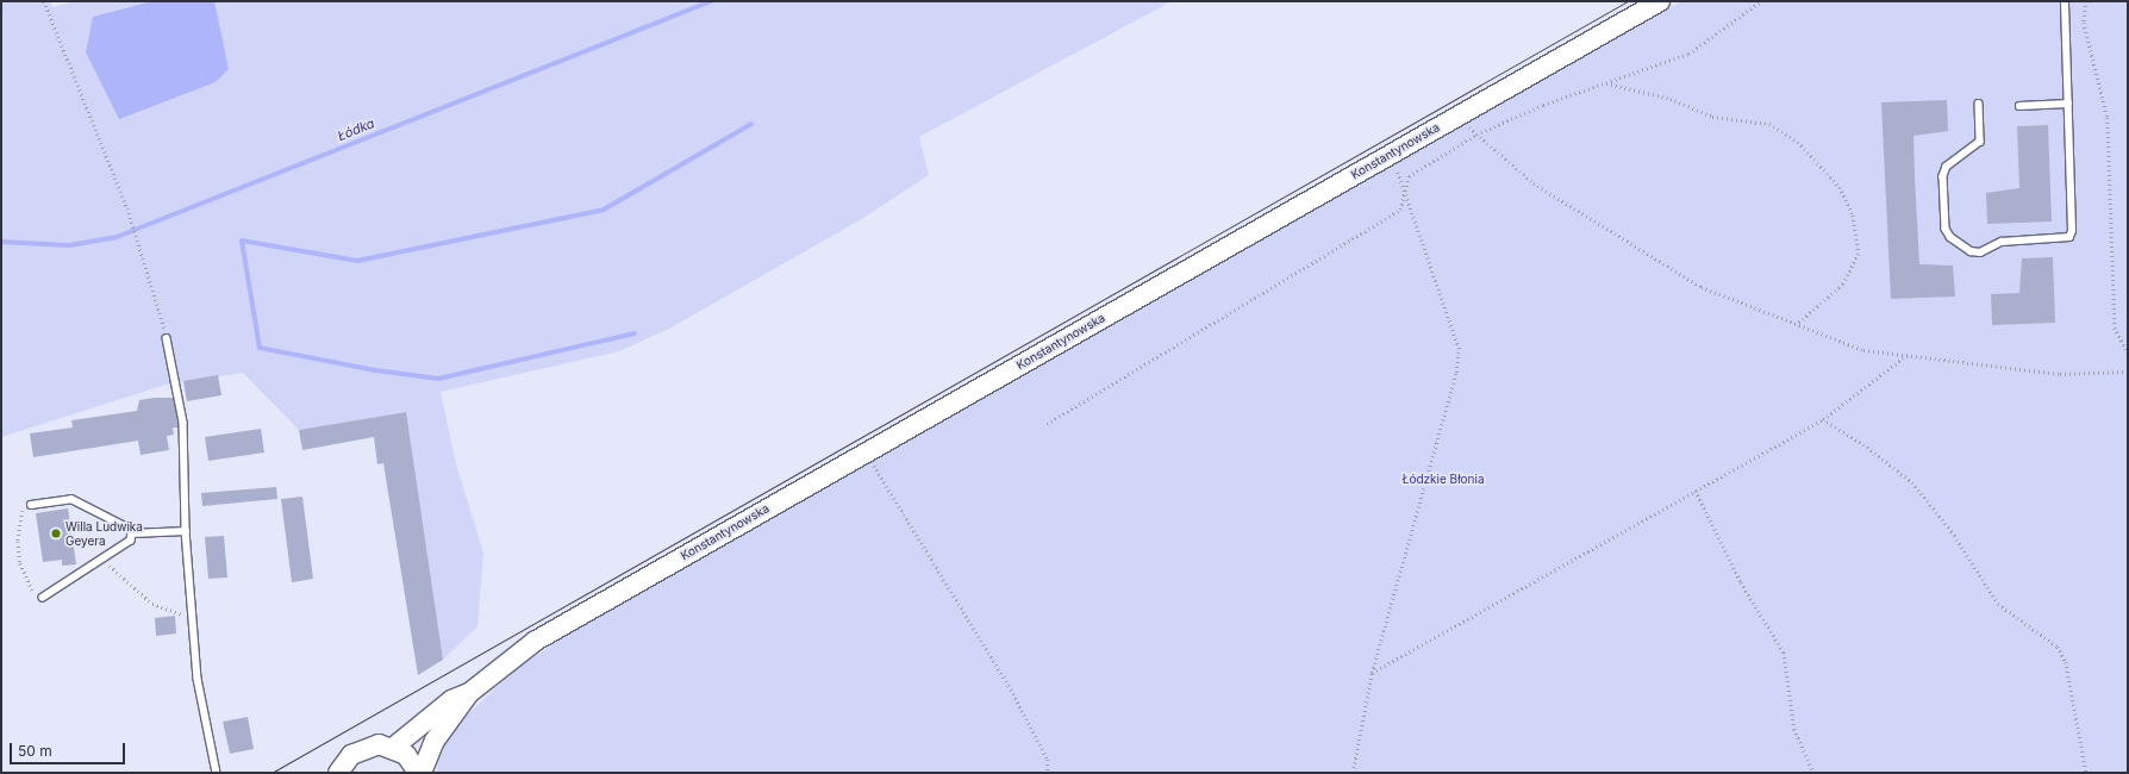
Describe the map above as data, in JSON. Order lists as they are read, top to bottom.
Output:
{
  "streets": {
    "main road": ["Konstantynowska"]
  },
  "water": ["Łódka"],
  "parks": ["Łódzkie Błonia"],
  "places": ["Willa Ludwika Geyera"],
  "scale_bar": "50 m"
}
